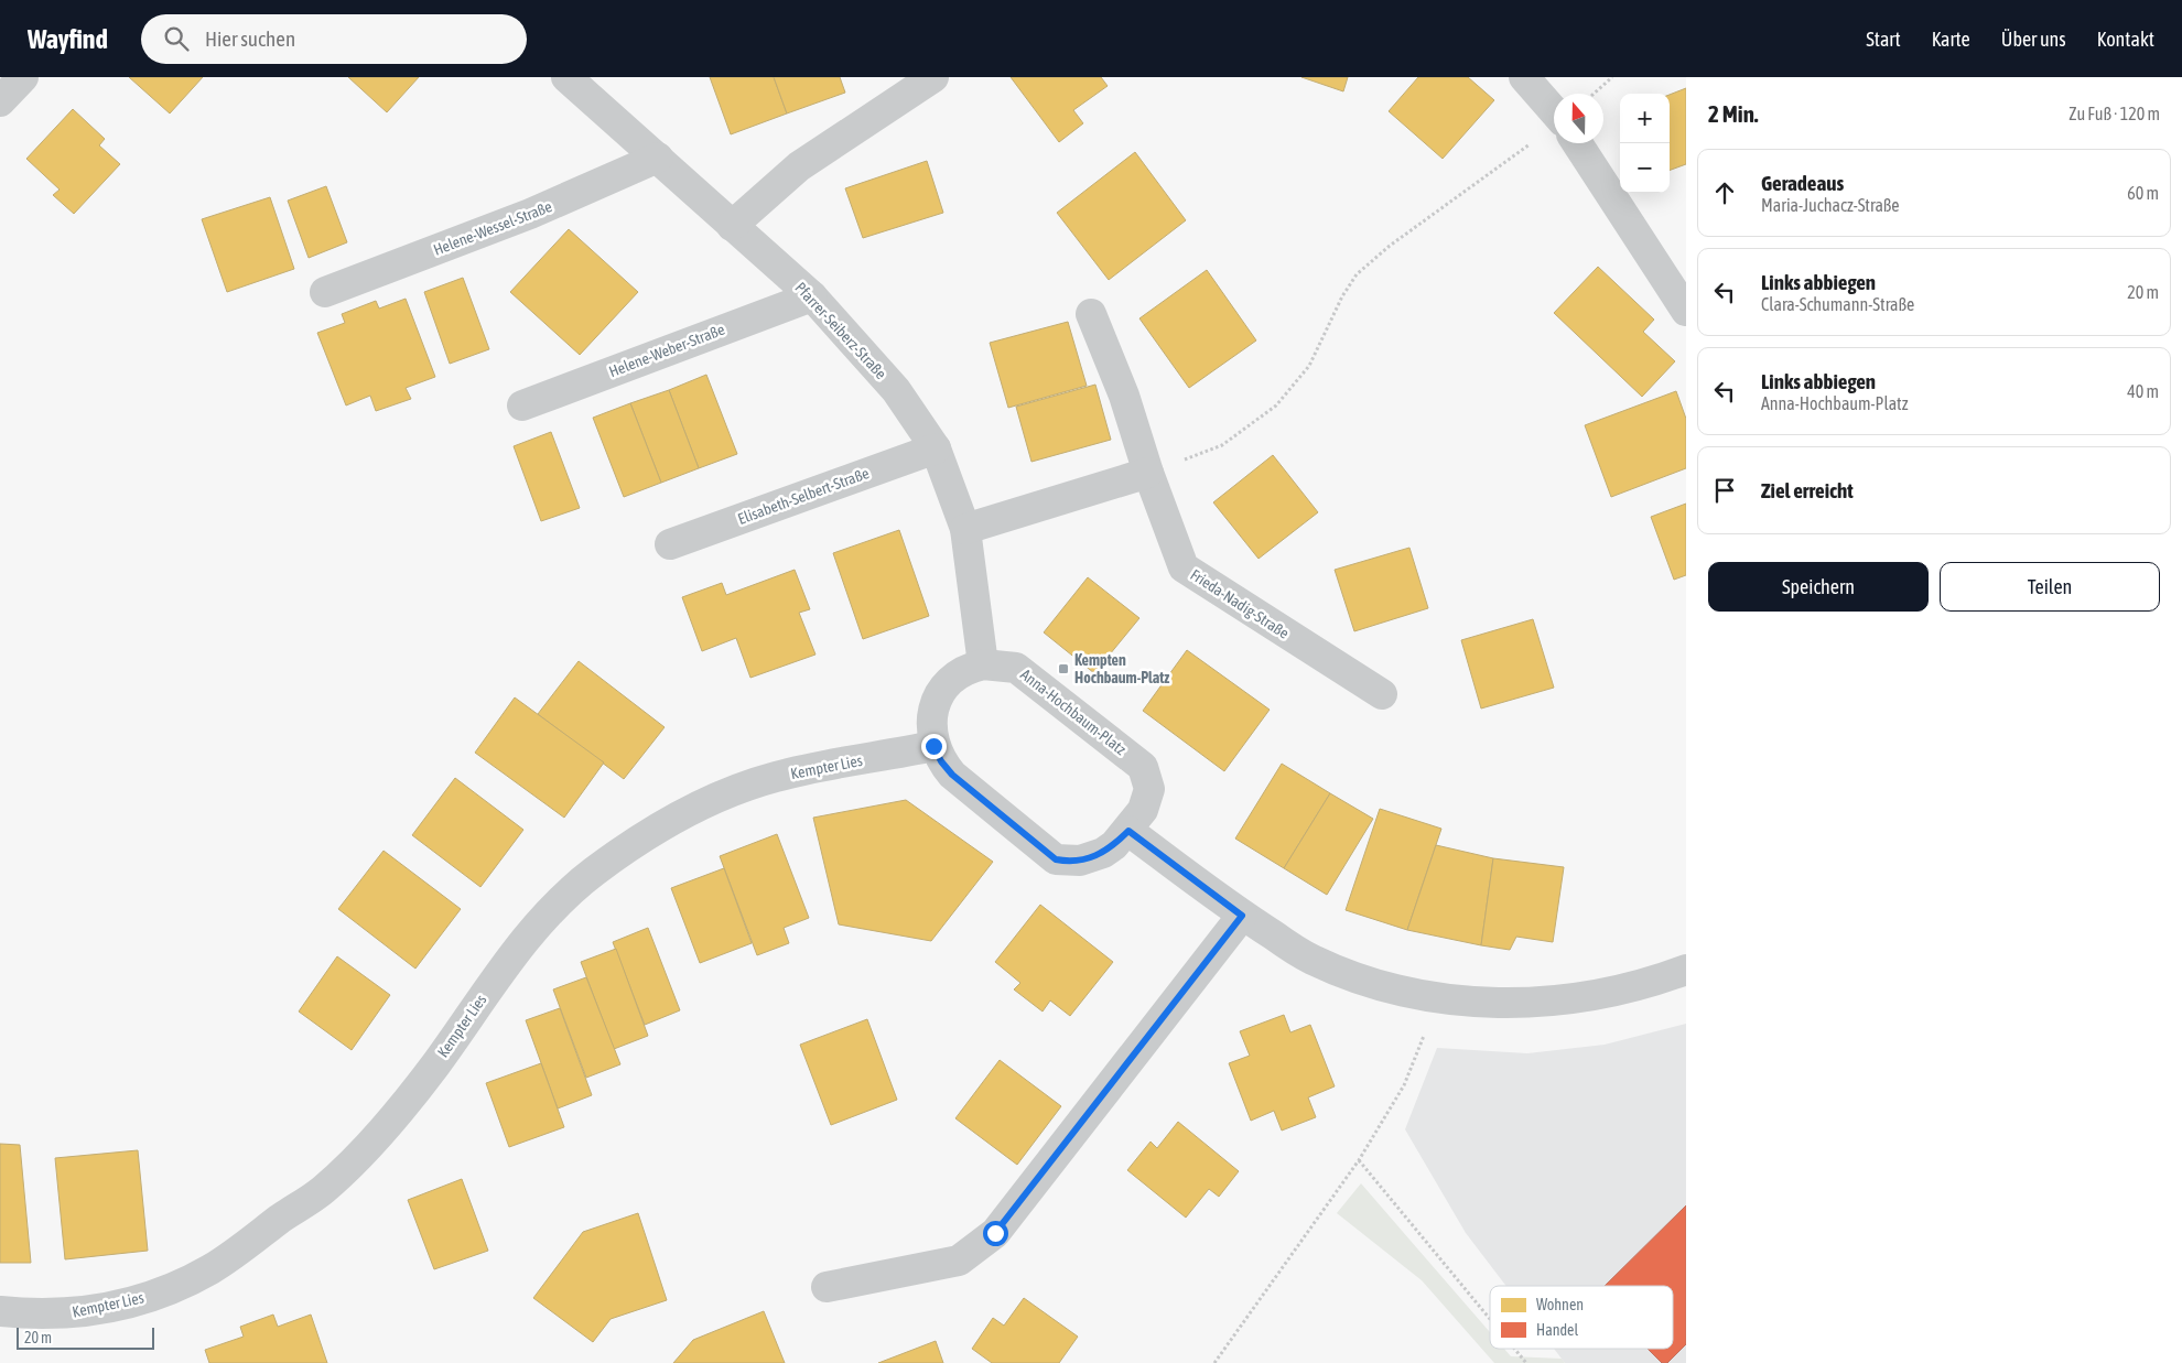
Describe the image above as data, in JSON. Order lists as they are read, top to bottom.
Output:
{
  "streets": {
    "street": [
      "Helene-Wessel-Straße",
      "Pfarrer-Seiberz-Straße",
      "Helene-Weber-Straße",
      "Elisabeth-Selbert-Straße",
      "Frieda-Nadig-Straße",
      "Anna-Hochbaum-Platz",
      "Kempter Lies"
    ]
  },
  "crossings": [
    ["Helene-Wessel-Straße", "Pfarrer-Seiberz-Straße"],
    ["Pfarrer-Seiberz-Straße", "Helene-Weber-Straße"],
    ["Pfarrer-Seiberz-Straße", "Elisabeth-Selbert-Straße"],
    ["Pfarrer-Seiberz-Straße", "Anna-Hochbaum-Platz"],
    ["Anna-Hochbaum-Platz", "Kempter Lies"]
  ],
  "places": {
    "transit": ["Kempten Hochbaum-Platz"]
  },
  "legend": ["Wohnen", "Handel"],
  "scale_bar": "20 m",
  "north": "top",
  "page": {
    "header": "Wayfind",
    "search": "Hier suchen",
    "nav": [
      "Start",
      "Karte",
      "Über uns",
      "Kontakt"
    ],
    "heading": ["2 Min.", "Zu Fuß · 120 m"],
    "map_buttons": ["+", "−"],
    "list": [
      ["Geradeaus", "Maria-Juchacz-Straße", "60 m"],
      ["Links abbiegen", "Clara-Schumann-Straße", "20 m"],
      ["Links abbiegen", "Anna-Hochbaum-Platz", "40 m"],
      "Ziel erreicht"
    ],
    "buttons": ["Speichern", "Teilen"],
    "scale": "20 m"
  }
}
